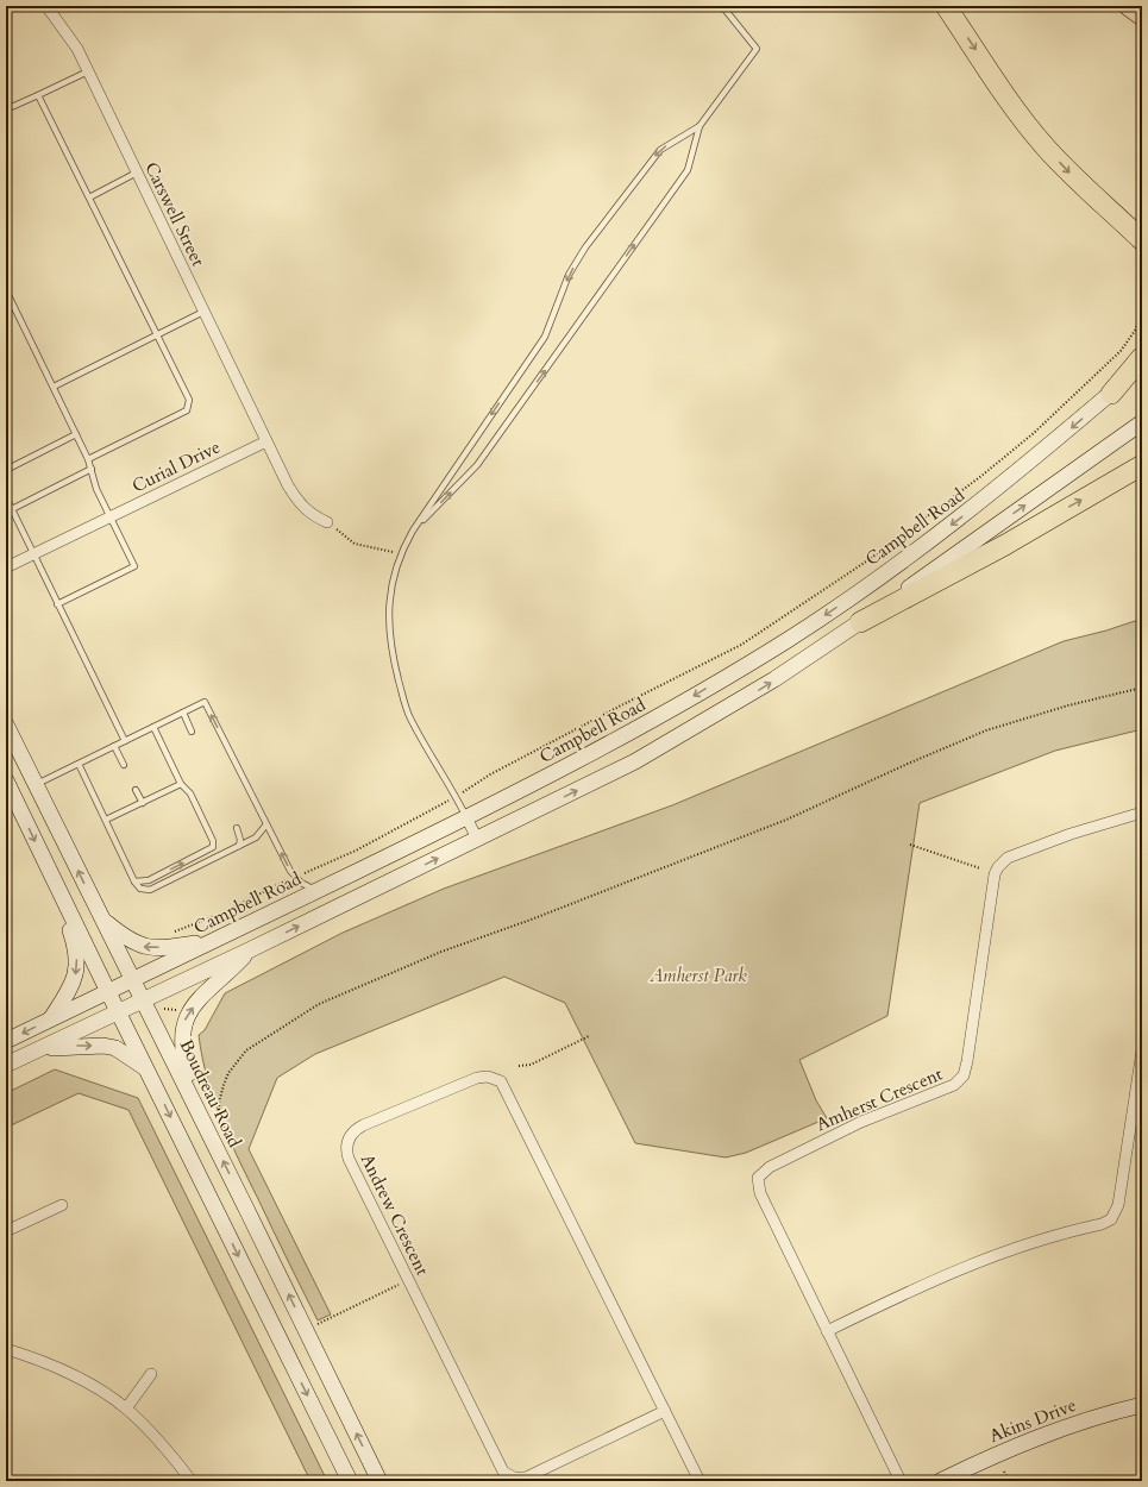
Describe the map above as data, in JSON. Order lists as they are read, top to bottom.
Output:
{
  "streets": {
    "main road": ["Campbell Road", "Boudreau Road", "Akins Drive"],
    "street": [
      "Carswell Street",
      "Curial Drive",
      "Amherst Crescent",
      "Andrew Crescent"
    ]
  },
  "crossings": [
    ["Carswell Street", "Curial Drive"],
    ["Campbell Road", "Boudreau Road"]
  ],
  "parks": ["Amherst Park"]
}
